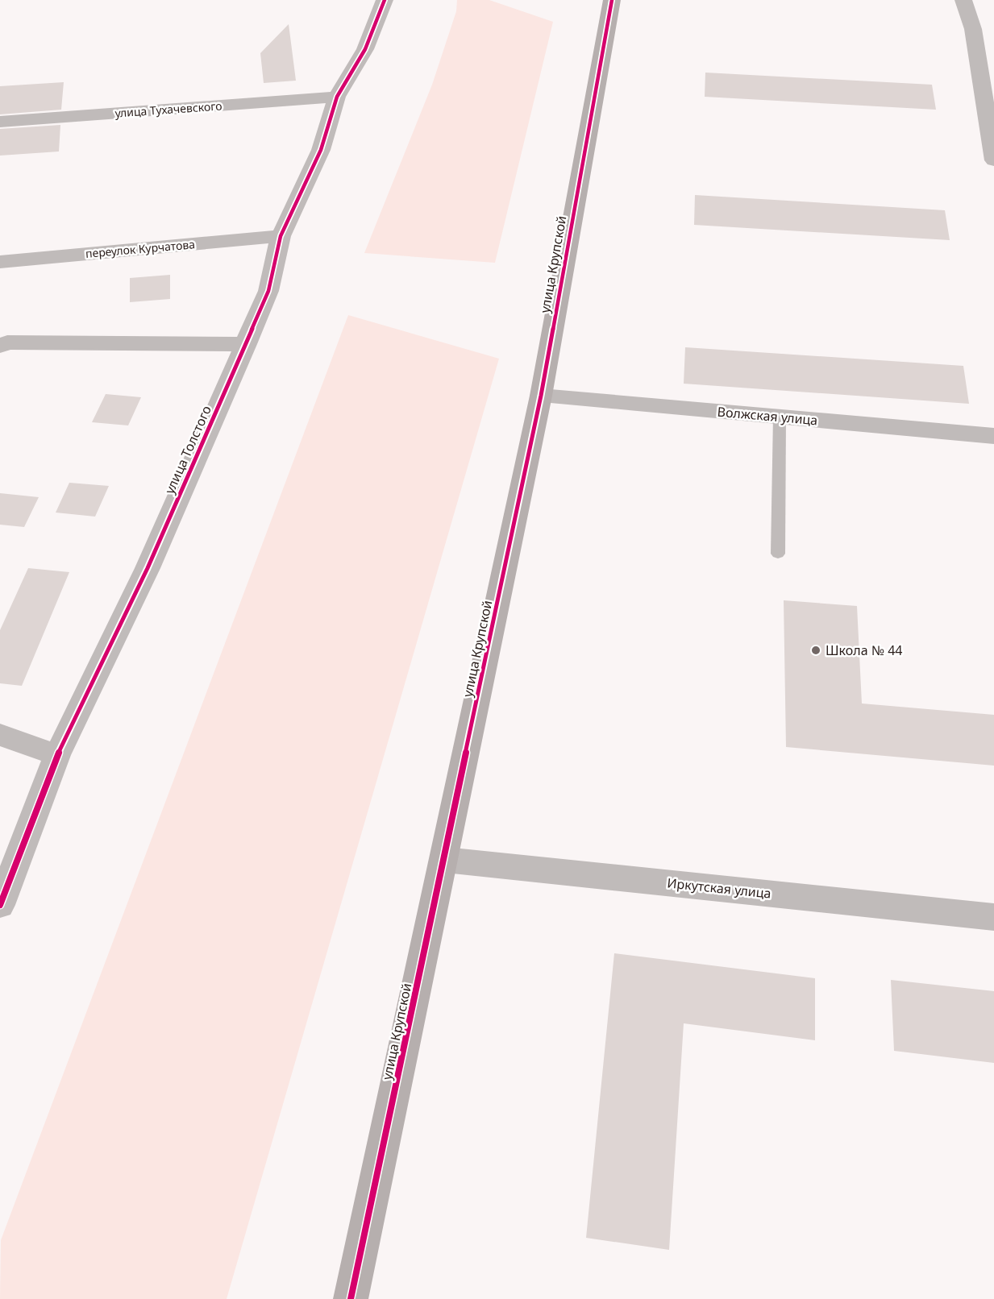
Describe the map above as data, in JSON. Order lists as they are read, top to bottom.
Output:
{
  "streets": {
    "street": [
      "улица Тухачевского",
      "переулок Курчатова",
      "улица Крупской",
      "Волжская улица",
      "улица Толстого",
      "Иркутская улица"
    ]
  },
  "crossings": [
    ["улица Тухачевского", "улица Толстого"],
    ["переулок Курчатова", "улица Толстого"],
    ["улица Крупской", "Волжская улица"],
    ["улица Крупской", "Иркутская улица"]
  ],
  "places": ["Школа № 44"]
}
